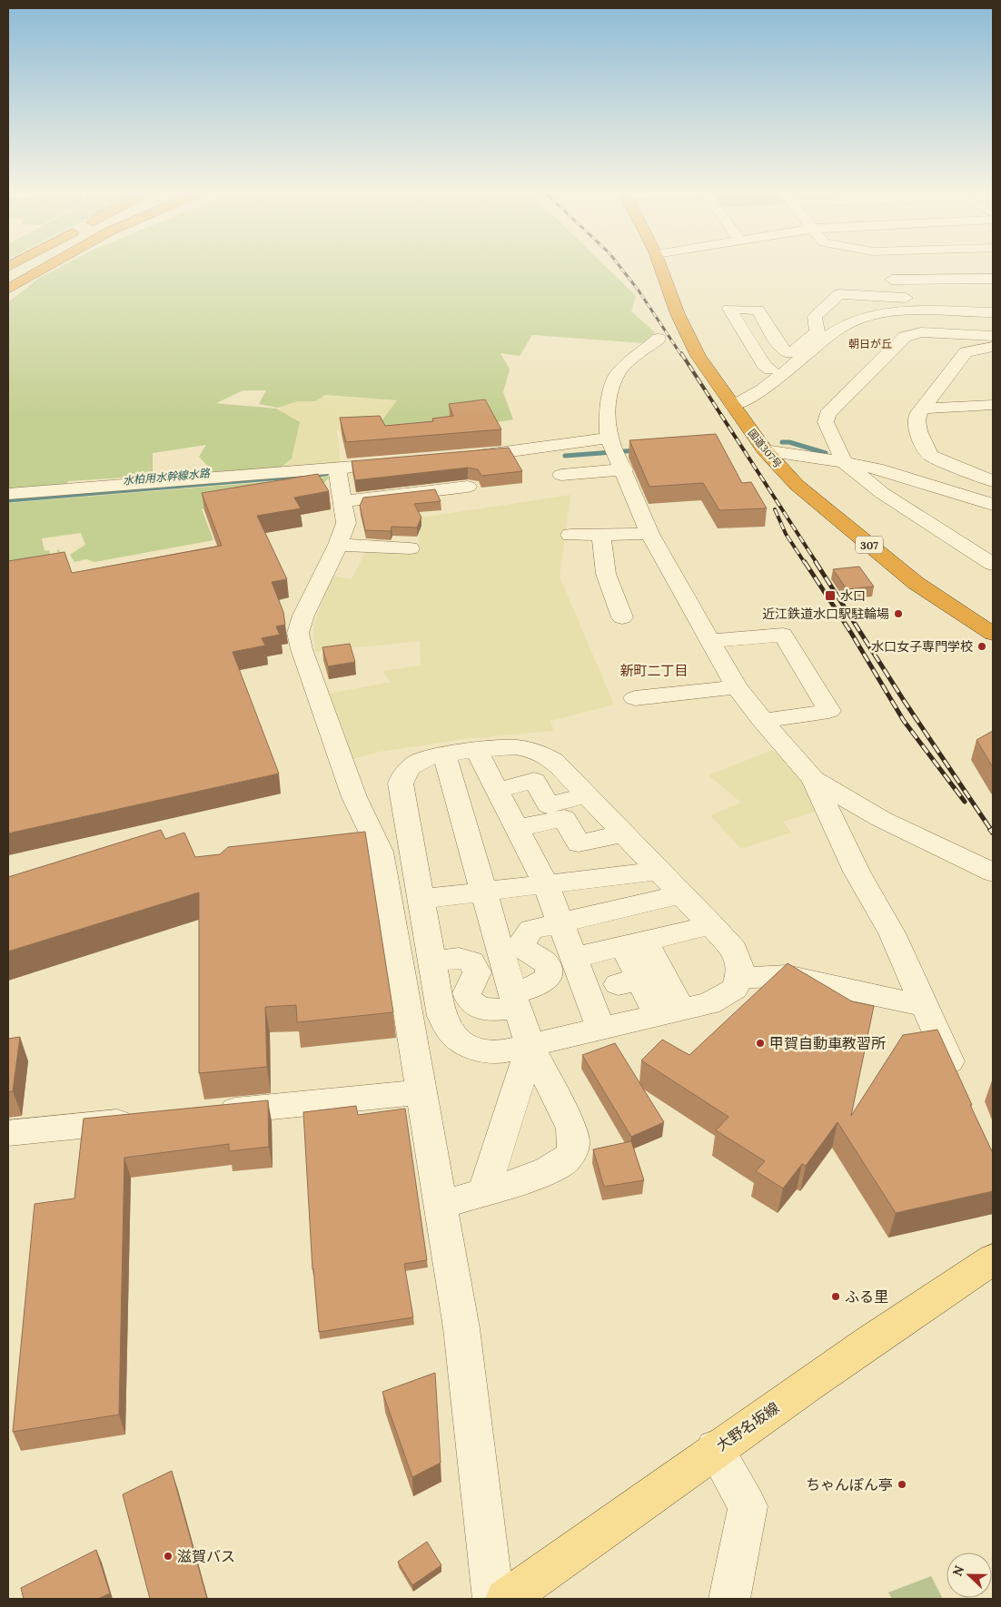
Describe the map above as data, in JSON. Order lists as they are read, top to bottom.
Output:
{
  "streets": {
    "highway": ["国道307号", "307"],
    "main road": ["大野名坂線"]
  },
  "districts": ["朝日が丘", "新町二丁目"],
  "water": ["水柏用水幹線水路"],
  "places": {
    "transit": ["水口"],
    "other": [
      "近江鉄道水口駅駐輪場",
      "水口女子専門学校",
      "甲賀自動車教習所",
      "ふる里",
      "ちゃんぽん亭",
      "滋賀バス"
    ]
  },
  "north": "left"
}
